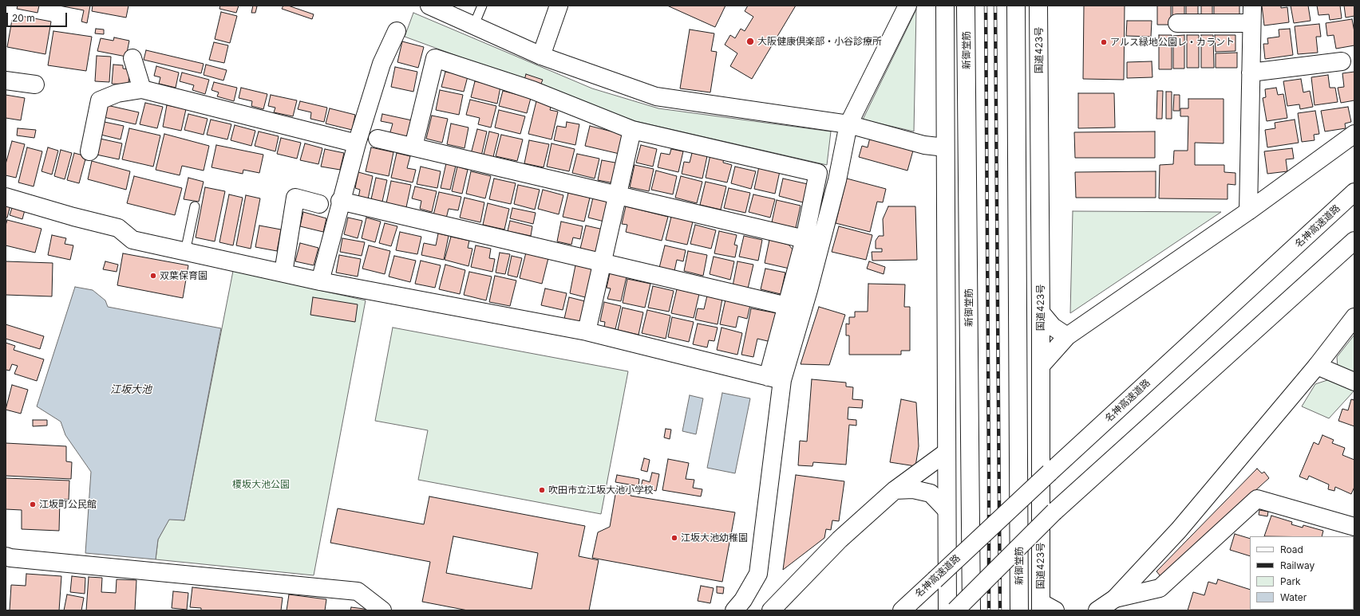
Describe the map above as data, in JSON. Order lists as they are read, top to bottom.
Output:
{
  "streets": {
    "main road": ["新御堂筋", "国道423号", "名神高速道路"]
  },
  "water": ["江坂大池"],
  "parks": ["榎坂大池公園"],
  "places": [
    "大阪健康倶楽部・小谷診療所",
    "アルス緑地公園レ・カラント",
    "双葉保育園",
    "吹田市立江坂大池小学校",
    "江坂町公民館",
    "江坂大池幼稚園"
  ],
  "legend": [
    "Road",
    "Railway",
    "Park",
    "Water"
  ],
  "scale_bar": "20 m"
}
